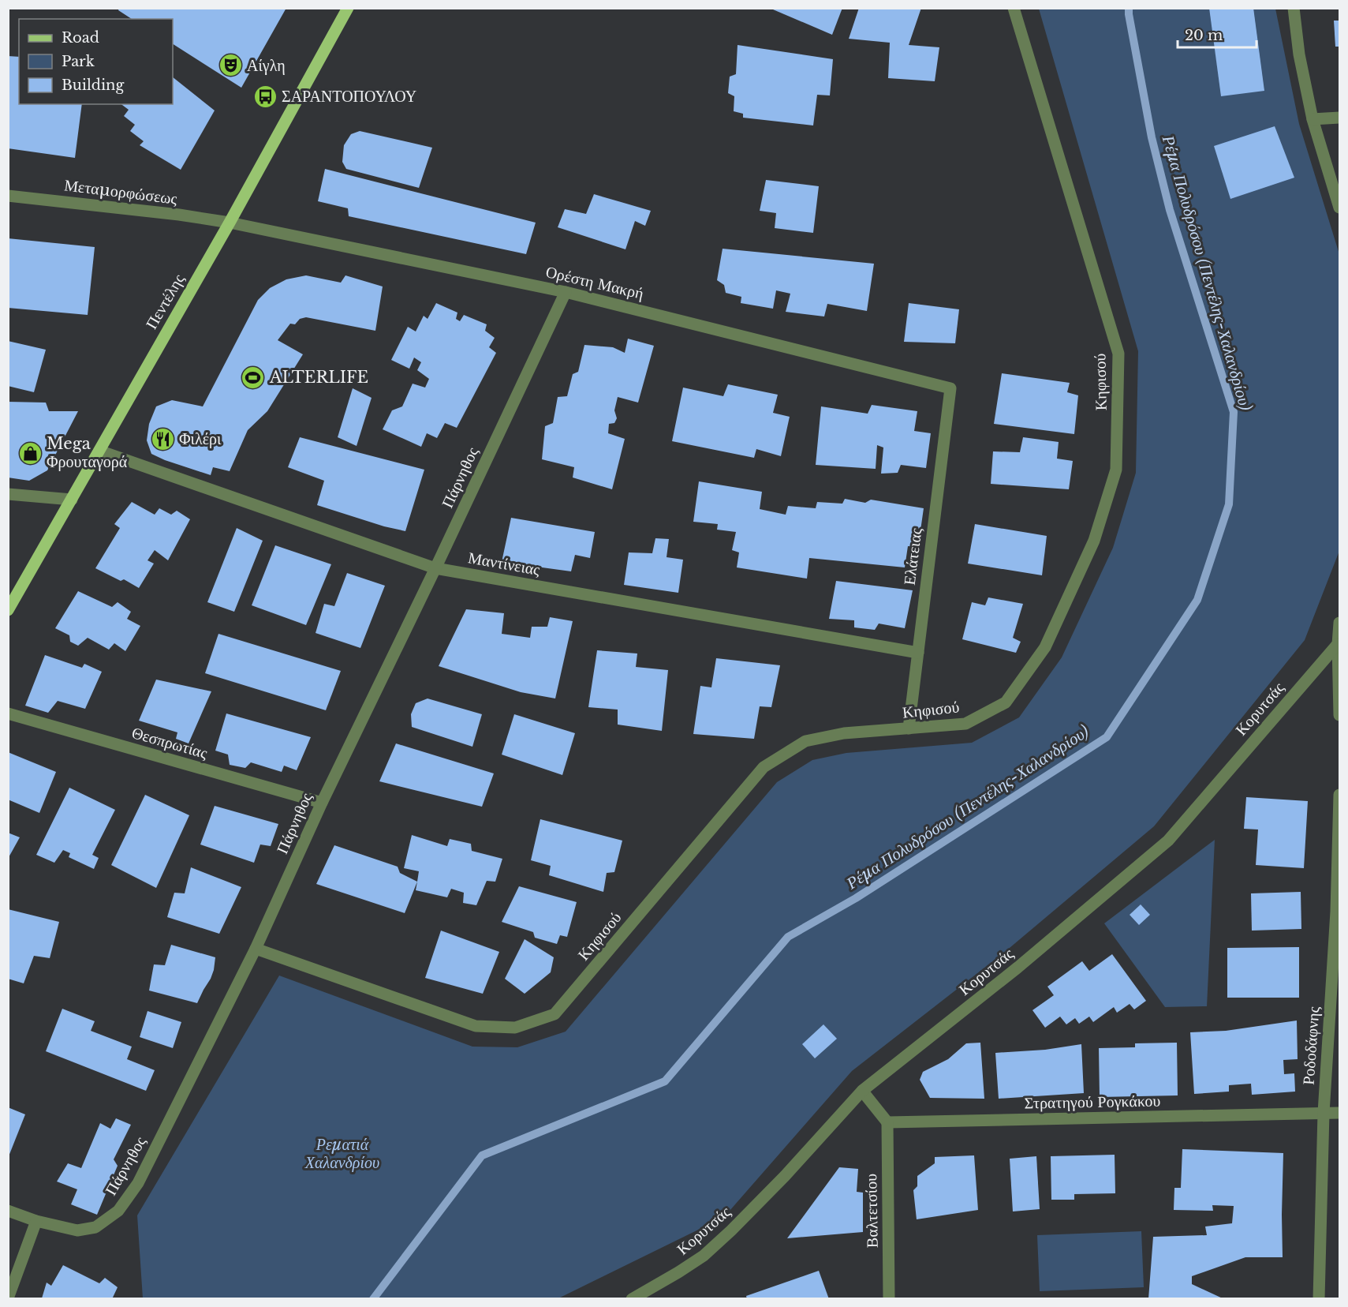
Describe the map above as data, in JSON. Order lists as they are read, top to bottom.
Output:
{
  "streets": {
    "main road": ["Πεντέλης"],
    "street": [
      "Μεταμορφώσεως",
      "Ορέστη Μακρή",
      "Κηφισού",
      "Πάρνηθος",
      "Ελάτειας",
      "Μαντίνειας",
      "Κορυτσάς",
      "Θεσπρωτίας",
      "Ροδοδάφνης",
      "Στρατηγού Ρογκάκου",
      "Βαλτετσίου"
    ]
  },
  "crossings": [
    ["Μεταμορφώσεως", "Ορέστη Μακρή"],
    ["Μεταμορφώσεως", "Πεντέλης"],
    ["Ορέστη Μακρή", "Πεντέλης"],
    ["Ορέστη Μακρή", "Πάρνηθος"],
    ["Ορέστη Μακρή", "Ελάτειας"],
    ["Πεντέλης", "Μαντίνειας"],
    ["Κηφισού", "Πάρνηθος"],
    ["Κηφισού", "Ελάτειας"],
    ["Πάρνηθος", "Μαντίνειας"],
    ["Πάρνηθος", "Θεσπρωτίας"],
    ["Ελάτειας", "Μαντίνειας"],
    ["Ροδοδάφνης", "Στρατηγού Ρογκάκου"],
    ["Στρατηγού Ρογκάκου", "Βαλτετσίου"]
  ],
  "water": ["Ρέμα Πολυδρόσου (Πεντέλης-Χαλανδρίου)"],
  "parks": ["Ρεματιά Χαλανδρίου"],
  "places": {
    "theatre": ["Αίγλη"],
    "bus stop": ["ΣΑΡΑΝΤΟΠΟΥΛΟΥ"],
    "sports": ["ALTERLIFE"],
    "restaurant": ["Φιλέρι"],
    "shop": ["Mega Φρουταγορά"]
  },
  "legend": ["Road", "Park", "Building"],
  "scale_bar": "20 m"
}
